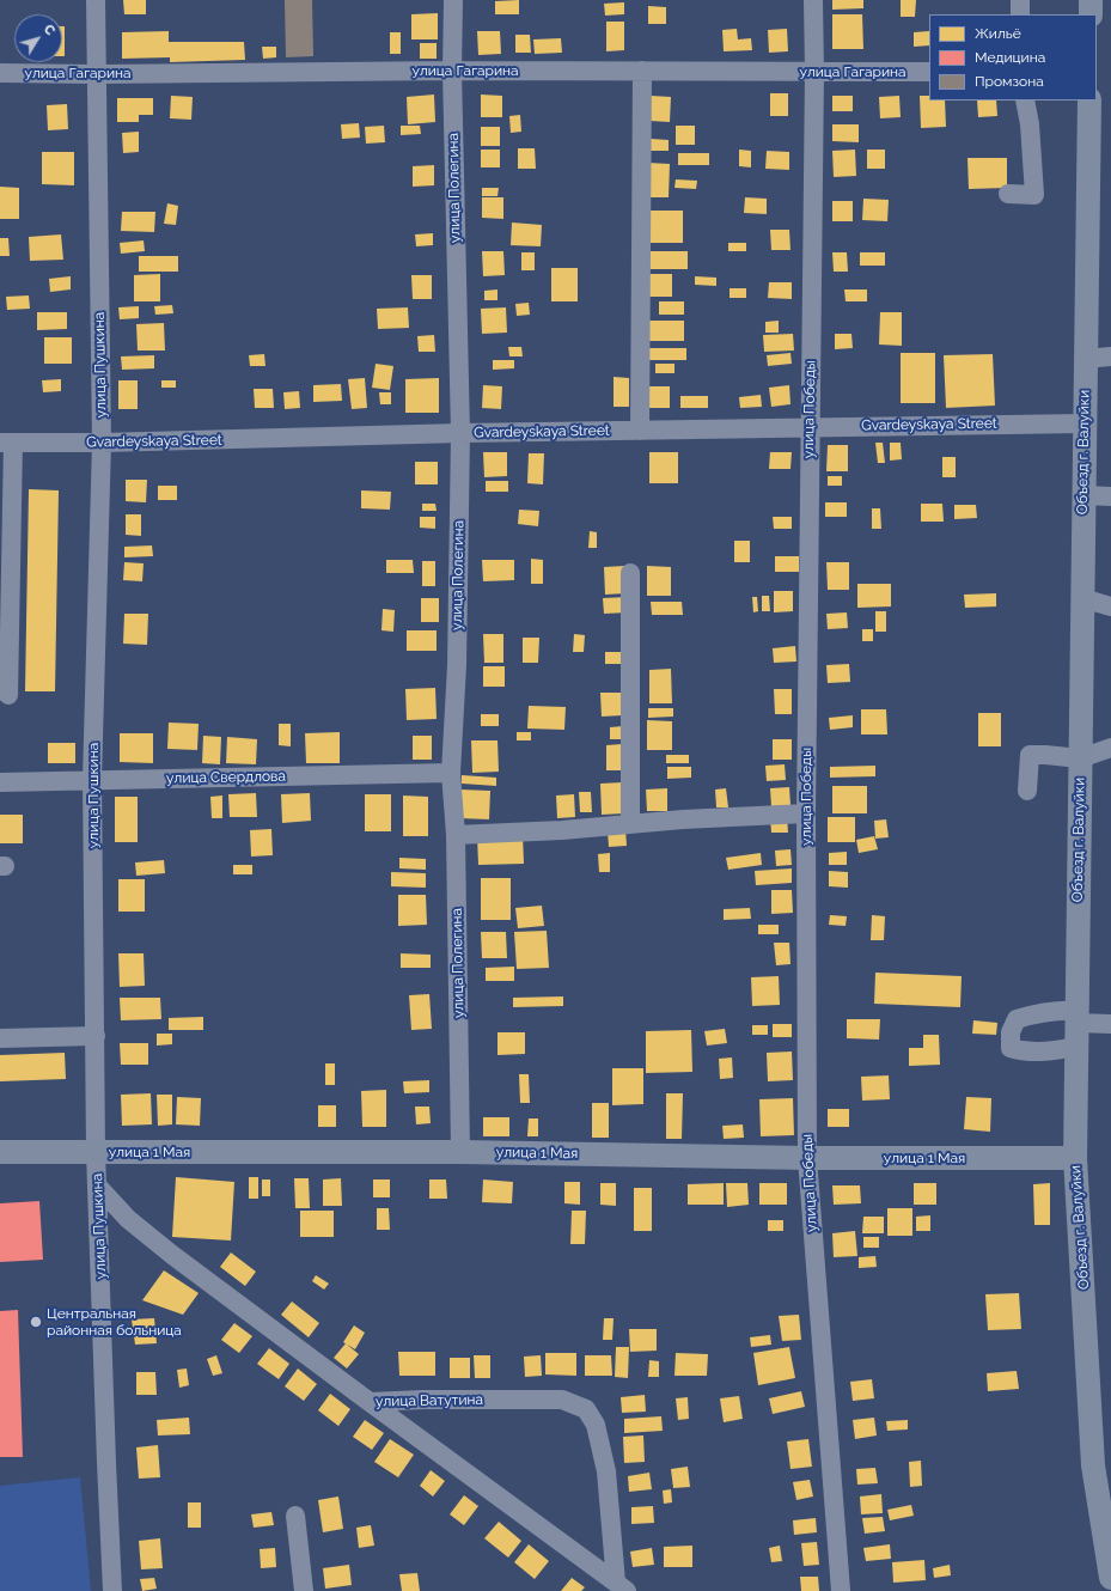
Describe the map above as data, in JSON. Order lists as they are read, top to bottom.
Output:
{
  "streets": {
    "main road": ["Объезд г. Валуйки", "улица 1 Мая"],
    "street": [
      "улица Гагарина",
      "улица Полегина",
      "улица Пушкина",
      "улица Победы",
      "Gvardeyskaya Street",
      "улица Свердлова",
      "улица Ватутина"
    ]
  },
  "crossings": [
    ["улица Гагарина", "улица Полегина"],
    ["улица Гагарина", "улица Пушкина"],
    ["улица Гагарина", "улица Победы"],
    ["улица Полегина", "Gvardeyskaya Street"],
    ["улица Полегина", "улица Свердлова"],
    ["улица Полегина", "улица 1 Мая"],
    ["улица Пушкина", "Gvardeyskaya Street"],
    ["улица Пушкина", "улица Свердлова"],
    ["улица Пушкина", "улица 1 Мая"],
    ["улица Пушкина", "улица Ватутина"],
    ["улица Победы", "Gvardeyskaya Street"],
    ["улица Победы", "улица 1 Мая"],
    ["Gvardeyskaya Street", "Объезд г. Валуйки"],
    ["Объезд г. Валуйки", "улица 1 Мая"]
  ],
  "places": ["Центральная районная больница"],
  "legend": ["Жильё", "Медицина", "Промзона"],
  "north": "top right"
}
